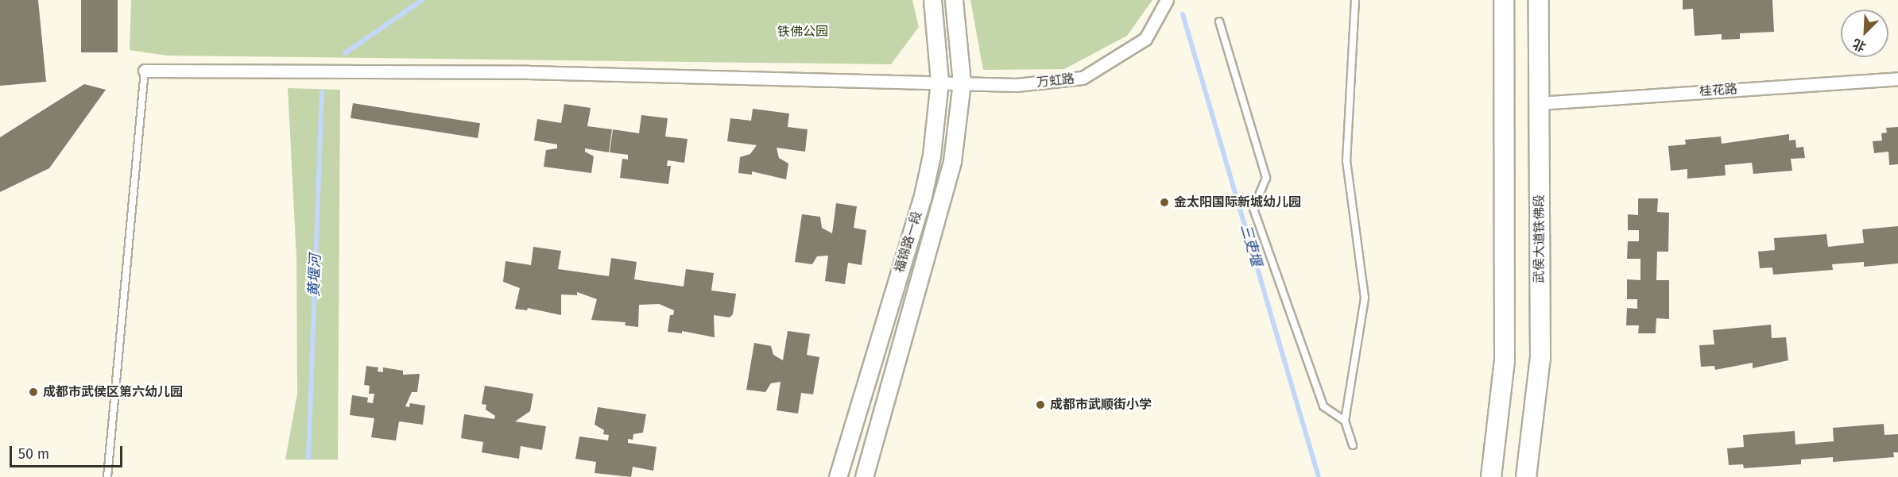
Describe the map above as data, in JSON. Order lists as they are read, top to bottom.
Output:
{
  "streets": {
    "main road": ["武侯大道铁佛段"],
    "street": ["万虹路", "桂花路", "福锦路一段"]
  },
  "crossings": [
    ["万虹路", "福锦路一段"],
    ["桂花路", "武侯大道铁佛段"]
  ],
  "water": ["三吏堰", "黄堰河"],
  "parks": ["铁佛公园"],
  "places": ["金太阳国际新城幼儿园", "成都市武侯区第六幼儿园", "成都市武顺街小学"],
  "scale_bar": "50 m",
  "north": "bottom left"
}
